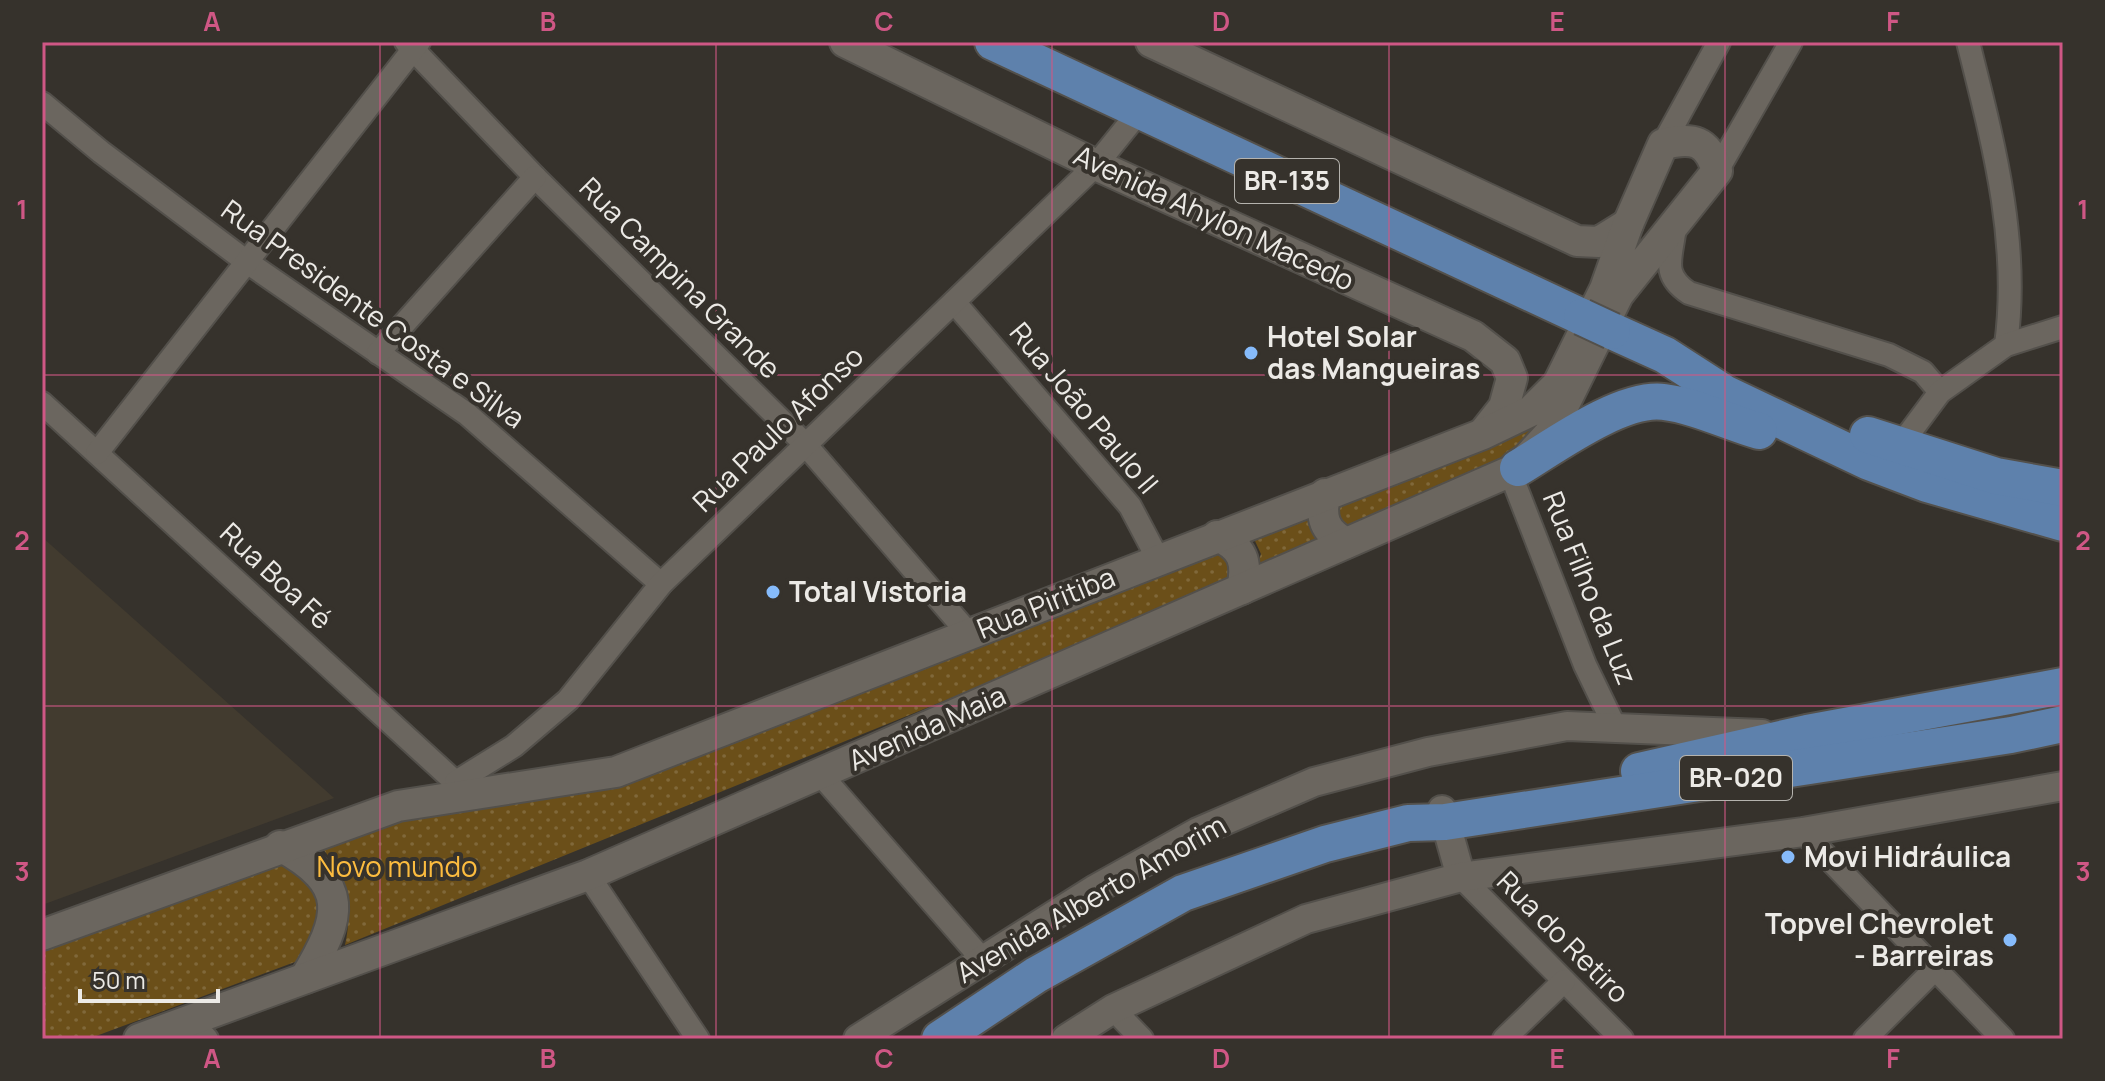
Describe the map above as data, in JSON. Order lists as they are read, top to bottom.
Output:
{
  "streets": {
    "highway": ["BR-135", "BR-020"],
    "main road": ["Avenida Ahylon Macedo", "Rua Piritiba", "Avenida Maia"],
    "street": [
      "Rua Campina Grande",
      "Rua Presidente Costa e Silva",
      "Rua João Paulo II",
      "Rua Paulo Afonso",
      "Rua Boa Fé",
      "Rua Filho da Luz",
      "Avenida Alberto Amorim",
      "Rua do Retiro"
    ]
  },
  "crossings": [
    ["BR-135", "Rua Paulo Afonso"],
    ["BR-135", "Rua Piritiba"],
    ["Avenida Ahylon Macedo", "Rua Paulo Afonso"],
    ["Avenida Ahylon Macedo", "Rua Piritiba"],
    ["Rua Campina Grande", "Rua Paulo Afonso"],
    ["Rua Campina Grande", "Rua Piritiba"],
    ["Rua Presidente Costa e Silva", "Rua Paulo Afonso"],
    ["Rua João Paulo II", "Rua Paulo Afonso"],
    ["Rua João Paulo II", "Rua Piritiba"],
    ["Rua Paulo Afonso", "Rua Boa Fé"],
    ["Rua Paulo Afonso", "Rua Piritiba"],
    ["Rua Boa Fé", "Rua Piritiba"],
    ["Rua Filho da Luz", "Avenida Maia"],
    ["Rua Filho da Luz", "Avenida Alberto Amorim"]
  ],
  "parks": ["Novo mundo"],
  "places": [
    "Hotel Solar das Mangueiras",
    "Total Vistoria",
    "Movi Hidráulica",
    "Topvel Chevrolet - Barreiras"
  ],
  "scale_bar": "50 m",
  "grid": {
    "columns": [
      "A",
      "B",
      "C",
      "D",
      "E",
      "F"
    ],
    "rows": ["1", "2", "3"]
  }
}
